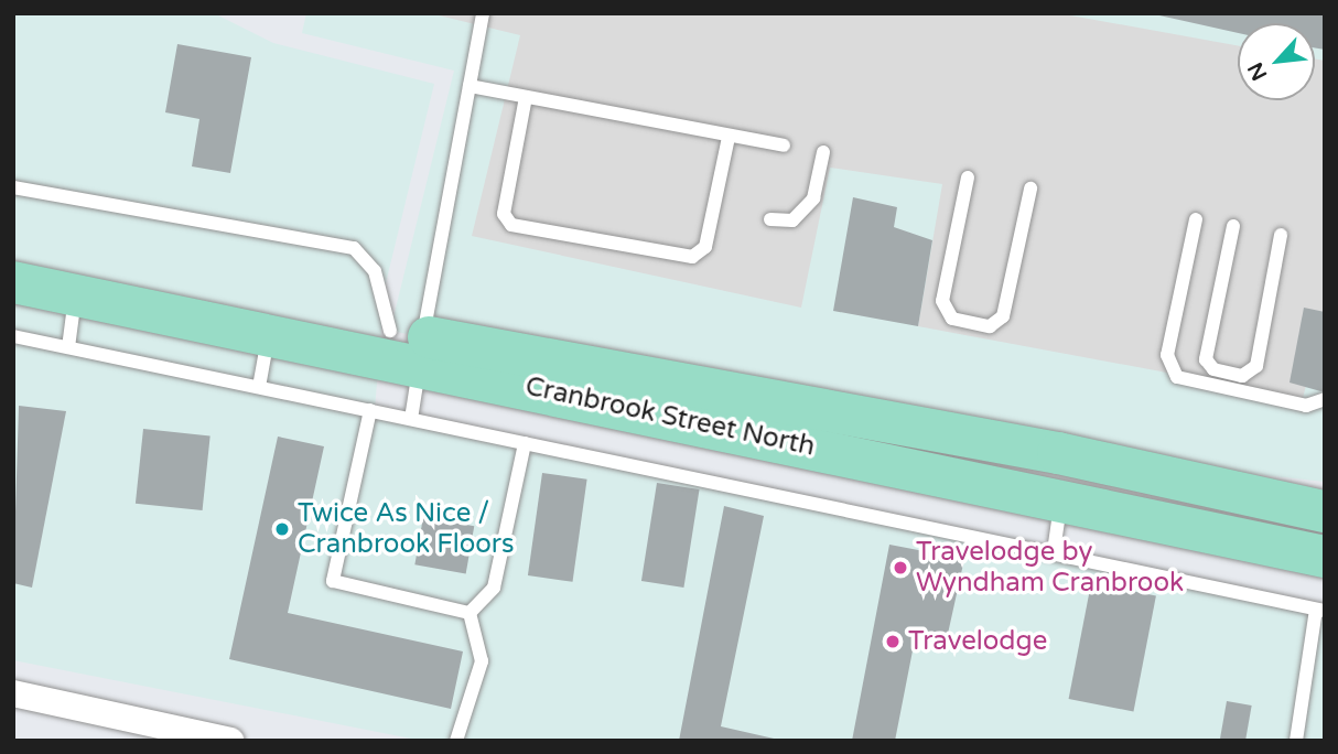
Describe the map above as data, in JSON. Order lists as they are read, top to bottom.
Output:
{
  "streets": {
    "highway": ["Cranbrook Street North"]
  },
  "places": ["Twice As Nice / Cranbrook Floors", "Travelodge by Wyndham Cranbrook", "Travelodge"],
  "north": "bottom left"
}
